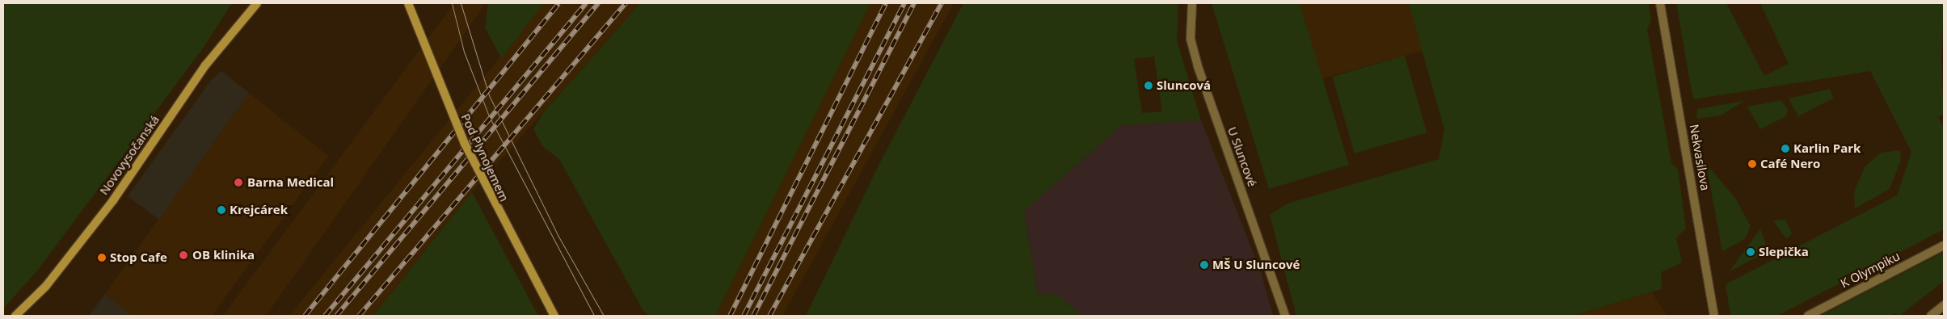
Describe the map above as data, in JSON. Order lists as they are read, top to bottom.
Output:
{
  "streets": {
    "main road": ["Novovysočanská", "Pod Plynojemem"],
    "street": ["U Sluncové", "Nekvasilova", "K Olympiku"]
  },
  "places": [
    "Sluncová",
    "Karlin Park",
    "Café Nero",
    "Barna Medical",
    "Krejcárek",
    "Slepička",
    "OB klinika",
    "Stop Cafe",
    "MŠ U Sluncové"
  ]
}
